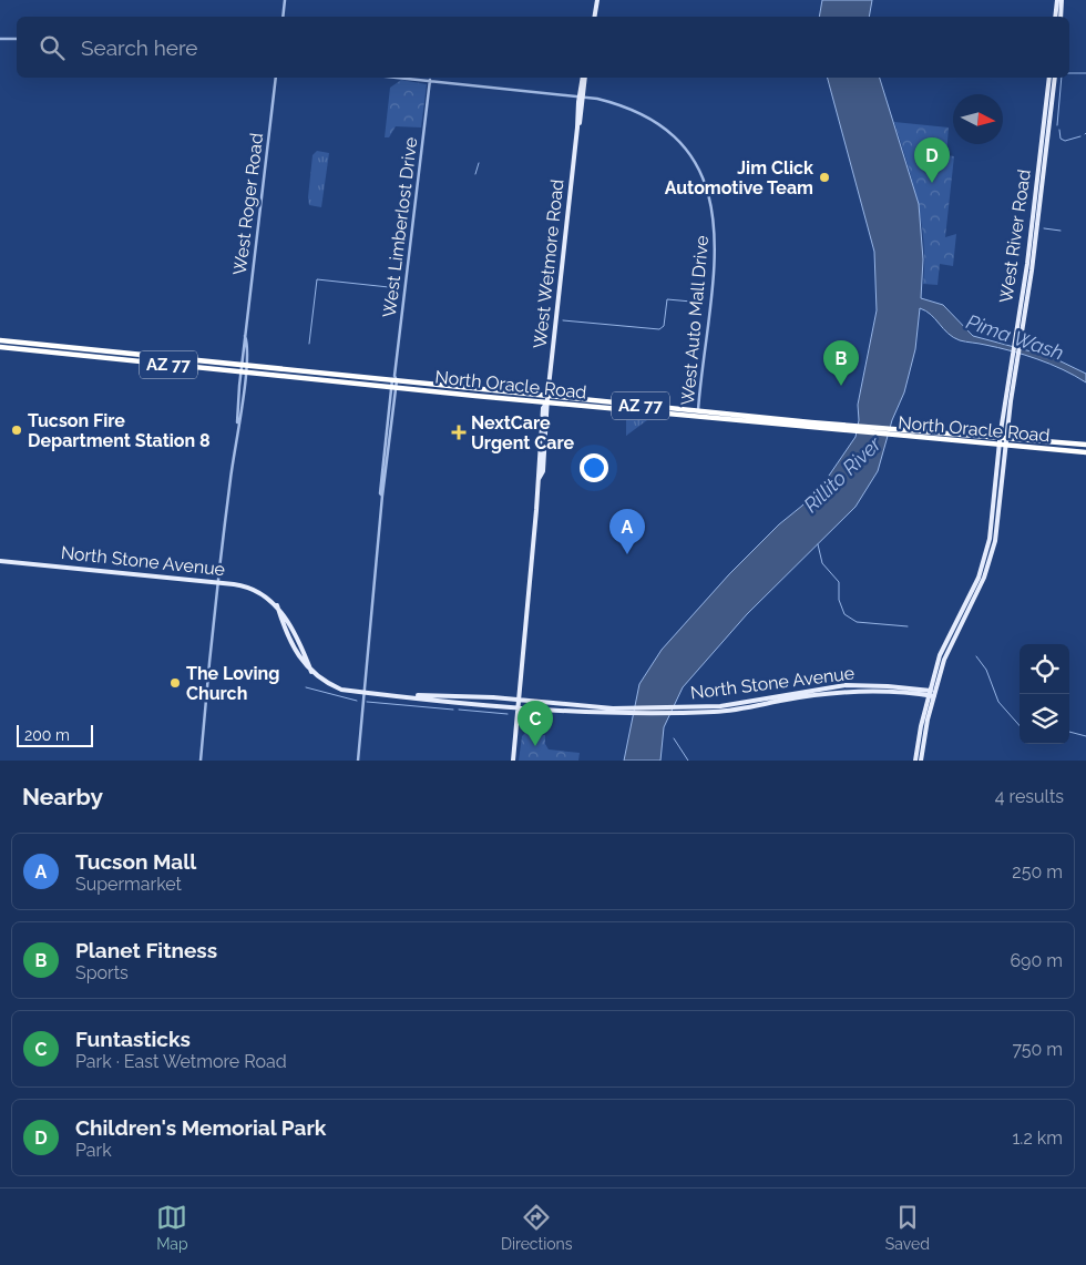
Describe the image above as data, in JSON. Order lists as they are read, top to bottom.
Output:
{
  "streets": {
    "highway": ["AZ 77", "North Oracle Road"],
    "main road": ["West River Road", "West Wetmore Road", "North Stone Avenue"],
    "street": ["West Roger Road", "West Limberlost Drive", "West Auto Mall Drive"]
  },
  "crossings": [
    ["West Roger Road", "North Oracle Road"],
    ["West Roger Road", "North Stone Avenue"],
    ["West Limberlost Drive", "West Auto Mall Drive"],
    ["West Limberlost Drive", "North Oracle Road"],
    ["West Limberlost Drive", "North Stone Avenue"],
    ["West River Road", "North Oracle Road"],
    ["West River Road", "North Stone Avenue"],
    ["West Wetmore Road", "West Auto Mall Drive"],
    ["West Wetmore Road", "North Oracle Road"],
    ["West Wetmore Road", "North Stone Avenue"],
    ["West Auto Mall Drive", "North Oracle Road"]
  ],
  "water": ["Pima Wash", "Rillito River"],
  "places": {
    "other": ["Jim Click Automotive Team", "Tucson Fire Department Station 8", "The Loving Church"],
    "health": ["NextCare Urgent Care"]
  },
  "scale_bar": "200 m",
  "north": "right",
  "page": {
    "search": "Search here",
    "pins": [
      "D",
      "B",
      "A",
      "C"
    ],
    "scale": "200 m",
    "heading": ["Nearby", "4 results"],
    "list": [
      {
        "mark": "A",
        "name": "Tucson Mall",
        "note": "Supermarket",
        "value": "250 m"
      },
      {
        "mark": "B",
        "name": "Planet Fitness",
        "note": "Sports",
        "value": "690 m"
      },
      {
        "mark": "C",
        "name": "Funtasticks",
        "note": "Park · East Wetmore Road",
        "value": "750 m"
      },
      {
        "mark": "D",
        "name": "Children's Memorial Park",
        "note": "Park",
        "value": "1.2 km"
      }
    ],
    "nav": ["Map", "Directions", "Saved"]
  }
}
